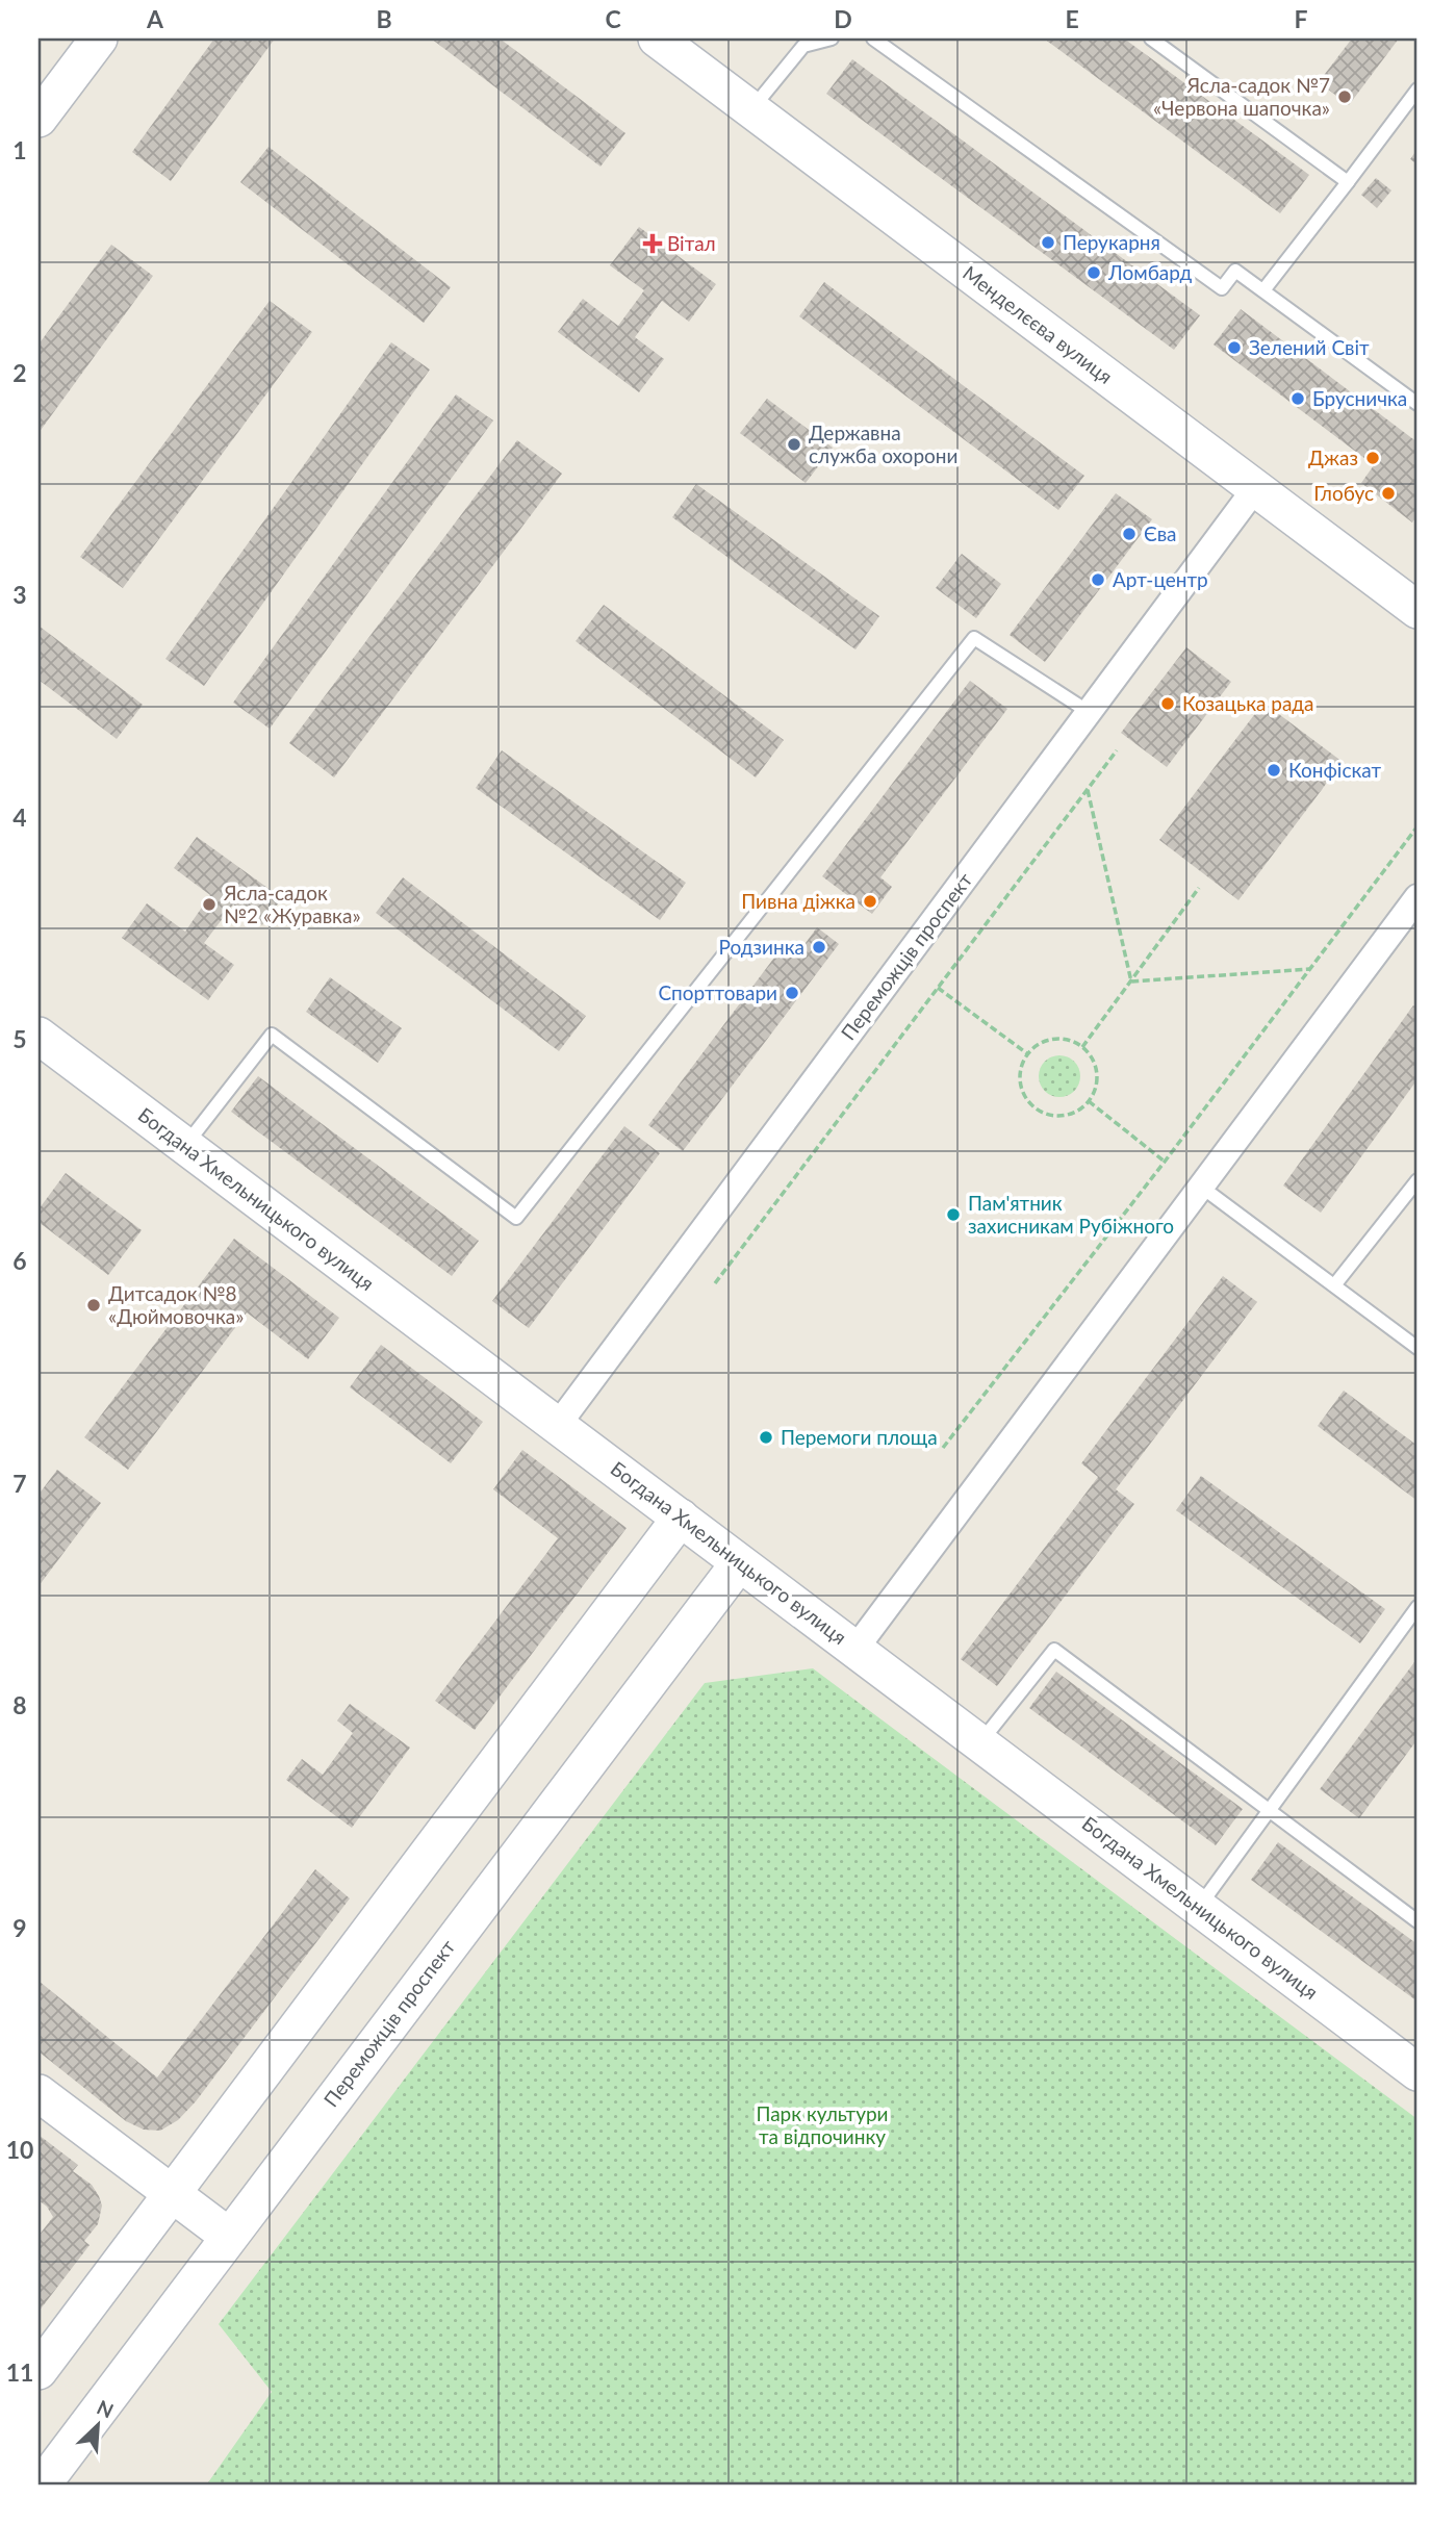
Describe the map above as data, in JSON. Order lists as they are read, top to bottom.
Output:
{
  "streets": {
    "street": ["Менделєєва вулиця", "Переможців проспект", "Богдана Хмельницького вулиця"]
  },
  "crossings": [
    ["Менделєєва вулиця", "Переможців проспект"],
    ["Переможців проспект", "Богдана Хмельницького вулиця"]
  ],
  "parks": ["Парк культури та відпочинку"],
  "places": {
    "other": [
      "Ясла-садок №7 «Червона шапочка»",
      "Перукарня",
      "Ломбард",
      "Зелений Світ",
      "Брусничка",
      "Державна служба охорони",
      "Джаз",
      "Глобус",
      "Єва",
      "Арт-центр",
      "Козацька рада",
      "Конфіскат",
      "Пивна діжка",
      "Ясла-садок №2 «Журавка»",
      "Родзинка",
      "Спорттовари",
      "Пам'ятник захисникам Рубіжного",
      "Дитсадок №8 «Дюймовочка»",
      "Перемоги площа"
    ],
    "health": ["Вітал"]
  },
  "north": "top right",
  "grid": {
    "columns": [
      "A",
      "B",
      "C",
      "D",
      "E",
      "F"
    ],
    "rows": [
      "1",
      "2",
      "3",
      "4",
      "5",
      "6",
      "7",
      "8",
      "9",
      "10",
      "11"
    ]
  }
}
